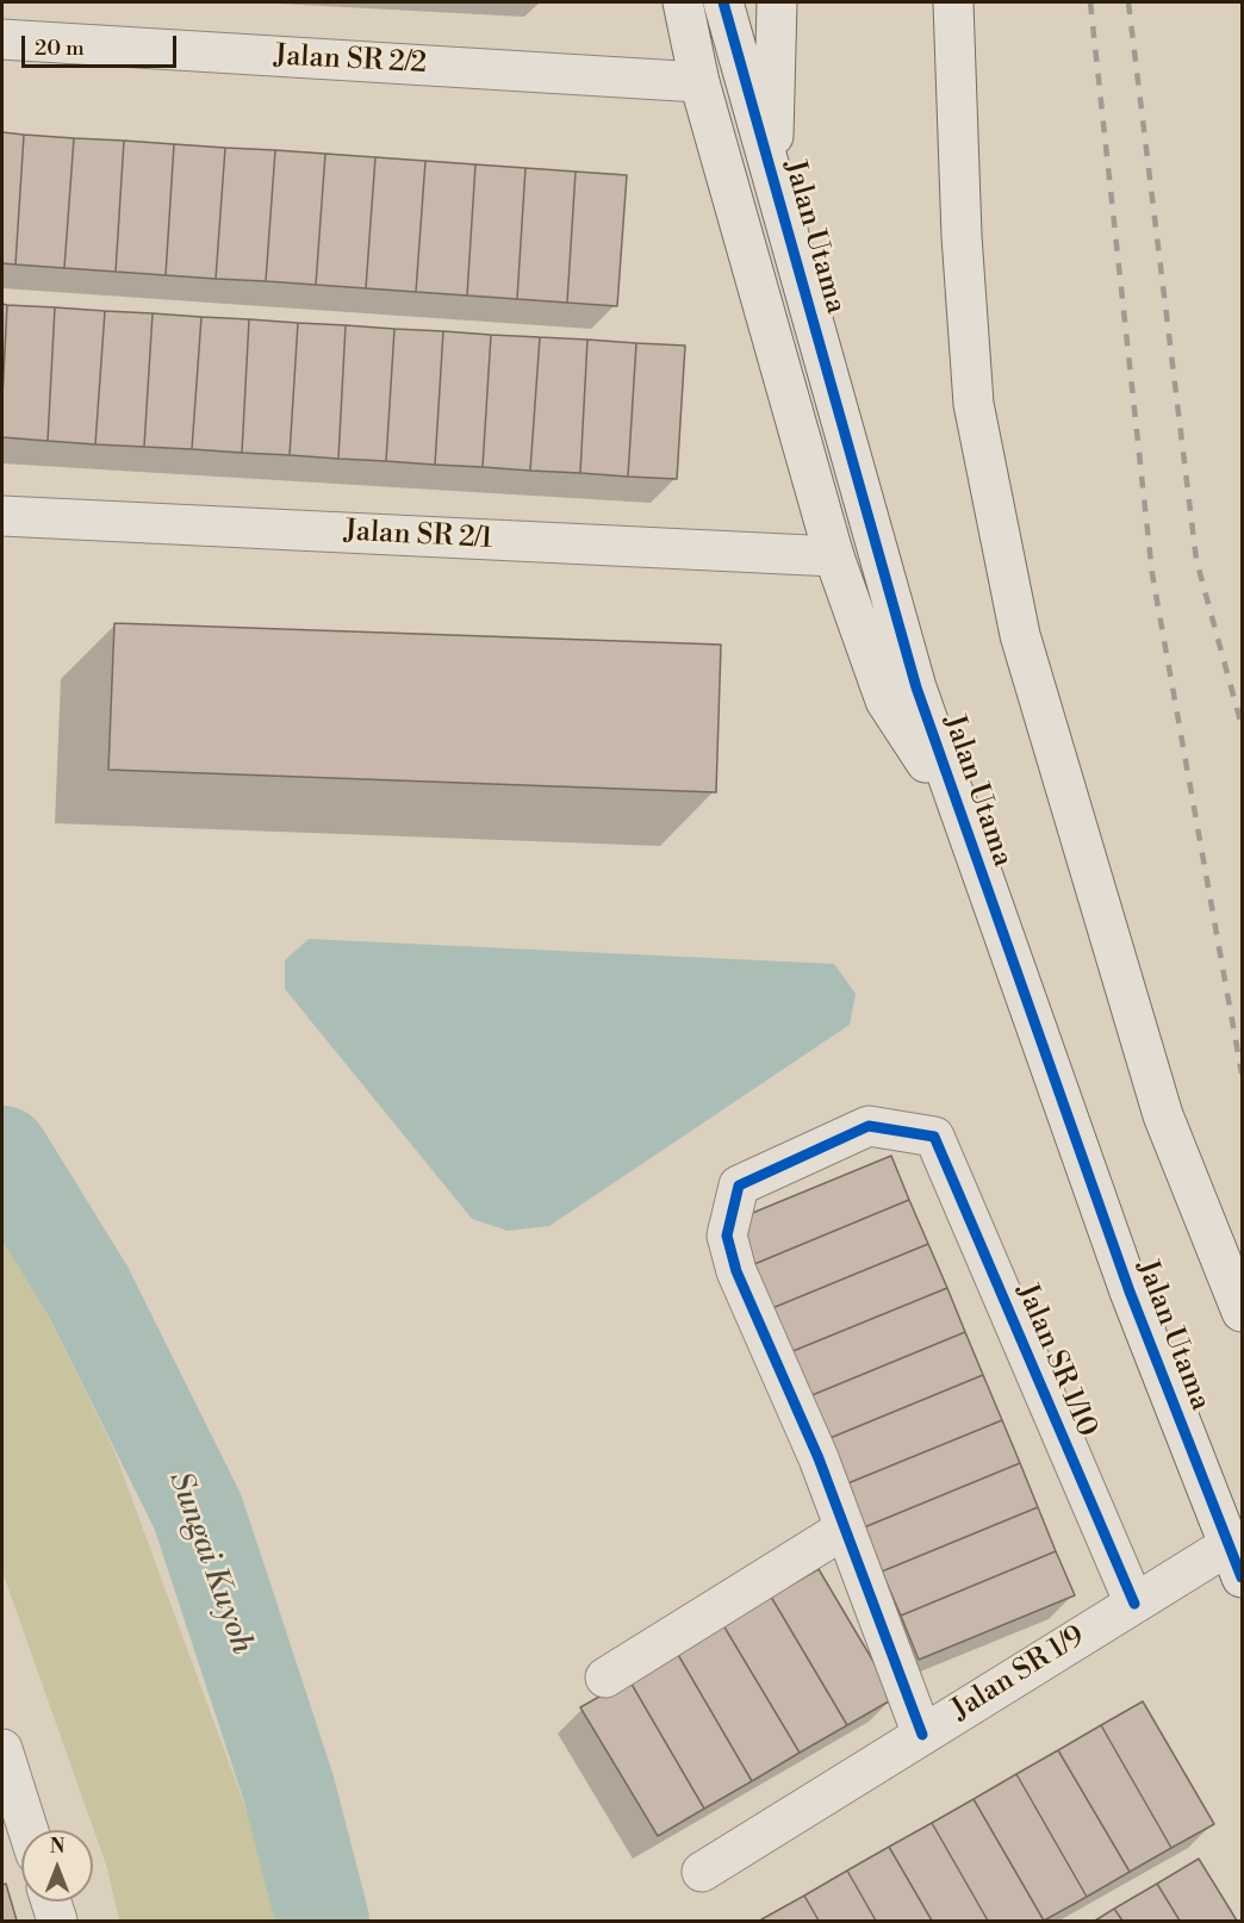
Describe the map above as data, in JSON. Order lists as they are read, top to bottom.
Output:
{
  "streets": {
    "street": [
      "Jalan SR 2/2",
      "Jalan Utama",
      "Jalan SR 2/1",
      "Jalan SR 1/10",
      "Jalan SR 1/9"
    ]
  },
  "crossings": [
    ["Jalan Utama", "Jalan SR 1/9"],
    ["Jalan SR 1/10", "Jalan SR 1/9"]
  ],
  "water": ["Sungai Kuyoh"],
  "scale_bar": "20 m",
  "north": "top"
}
